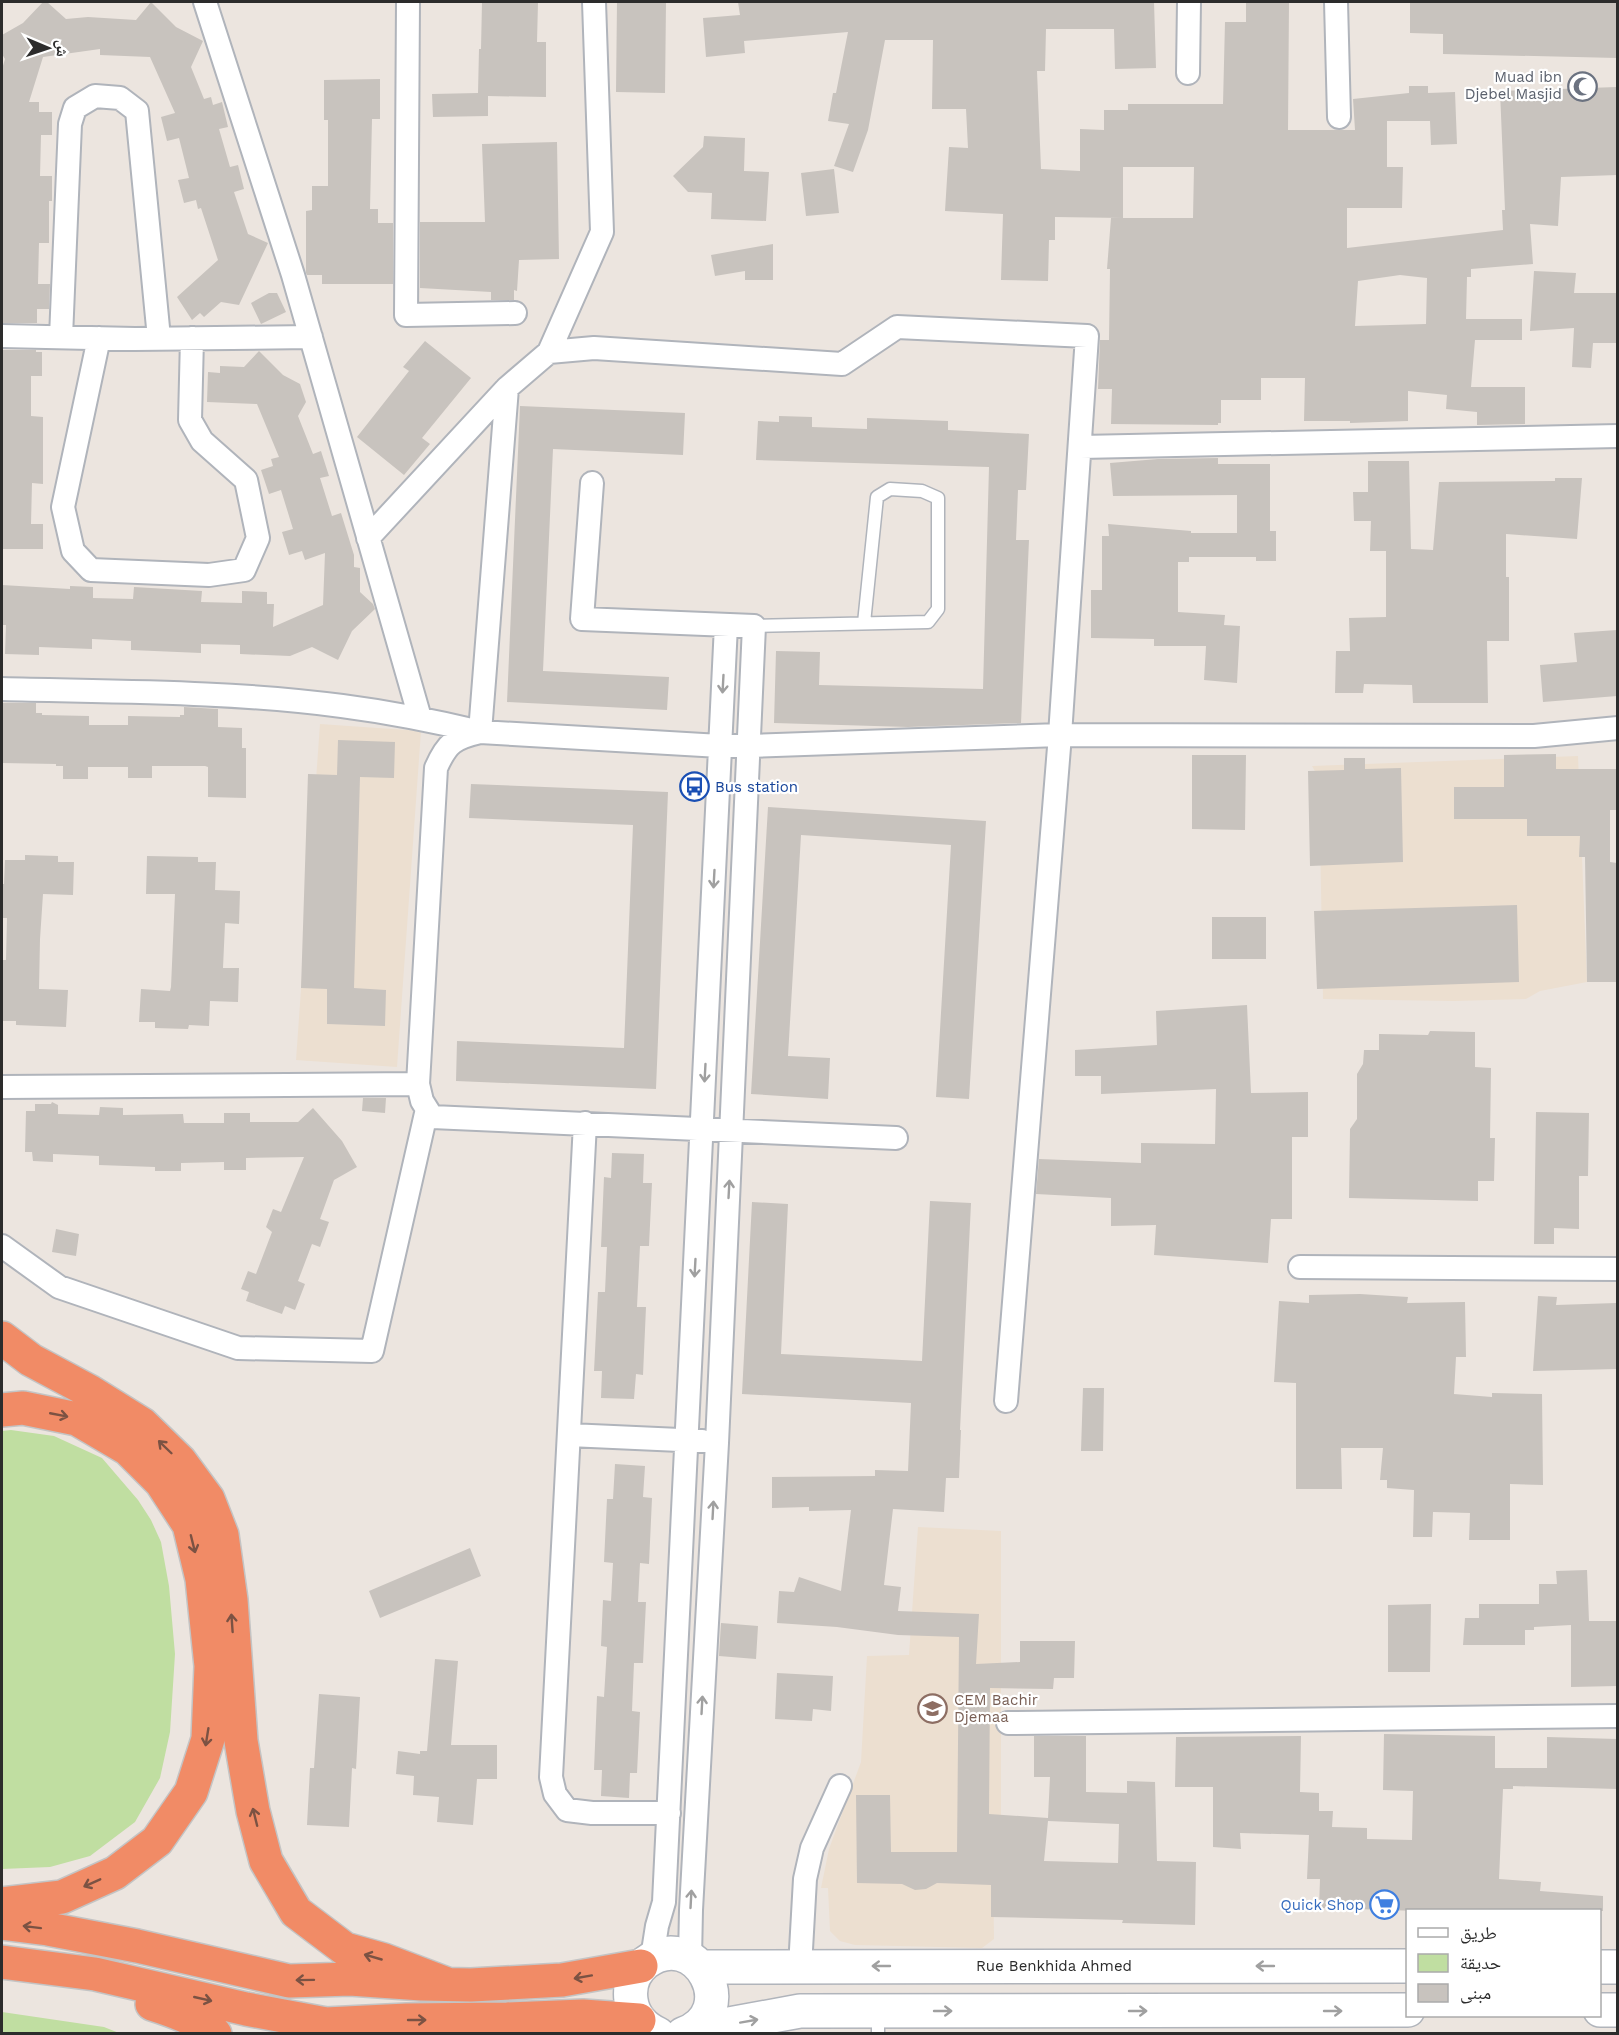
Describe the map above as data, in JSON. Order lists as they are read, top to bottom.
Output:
{
  "streets": {
    "main road": ["Rue Benkhida Ahmed"]
  },
  "places": {
    "mosque": ["Muad ibn Djebel Masjid"],
    "bus stop": ["Bus station"],
    "school or university": ["CEM Bachir Djemaa"],
    "supermarket": ["Quick Shop"]
  },
  "legend": ["طريق", "حديقة", "مبنى"],
  "north": "right"
}
